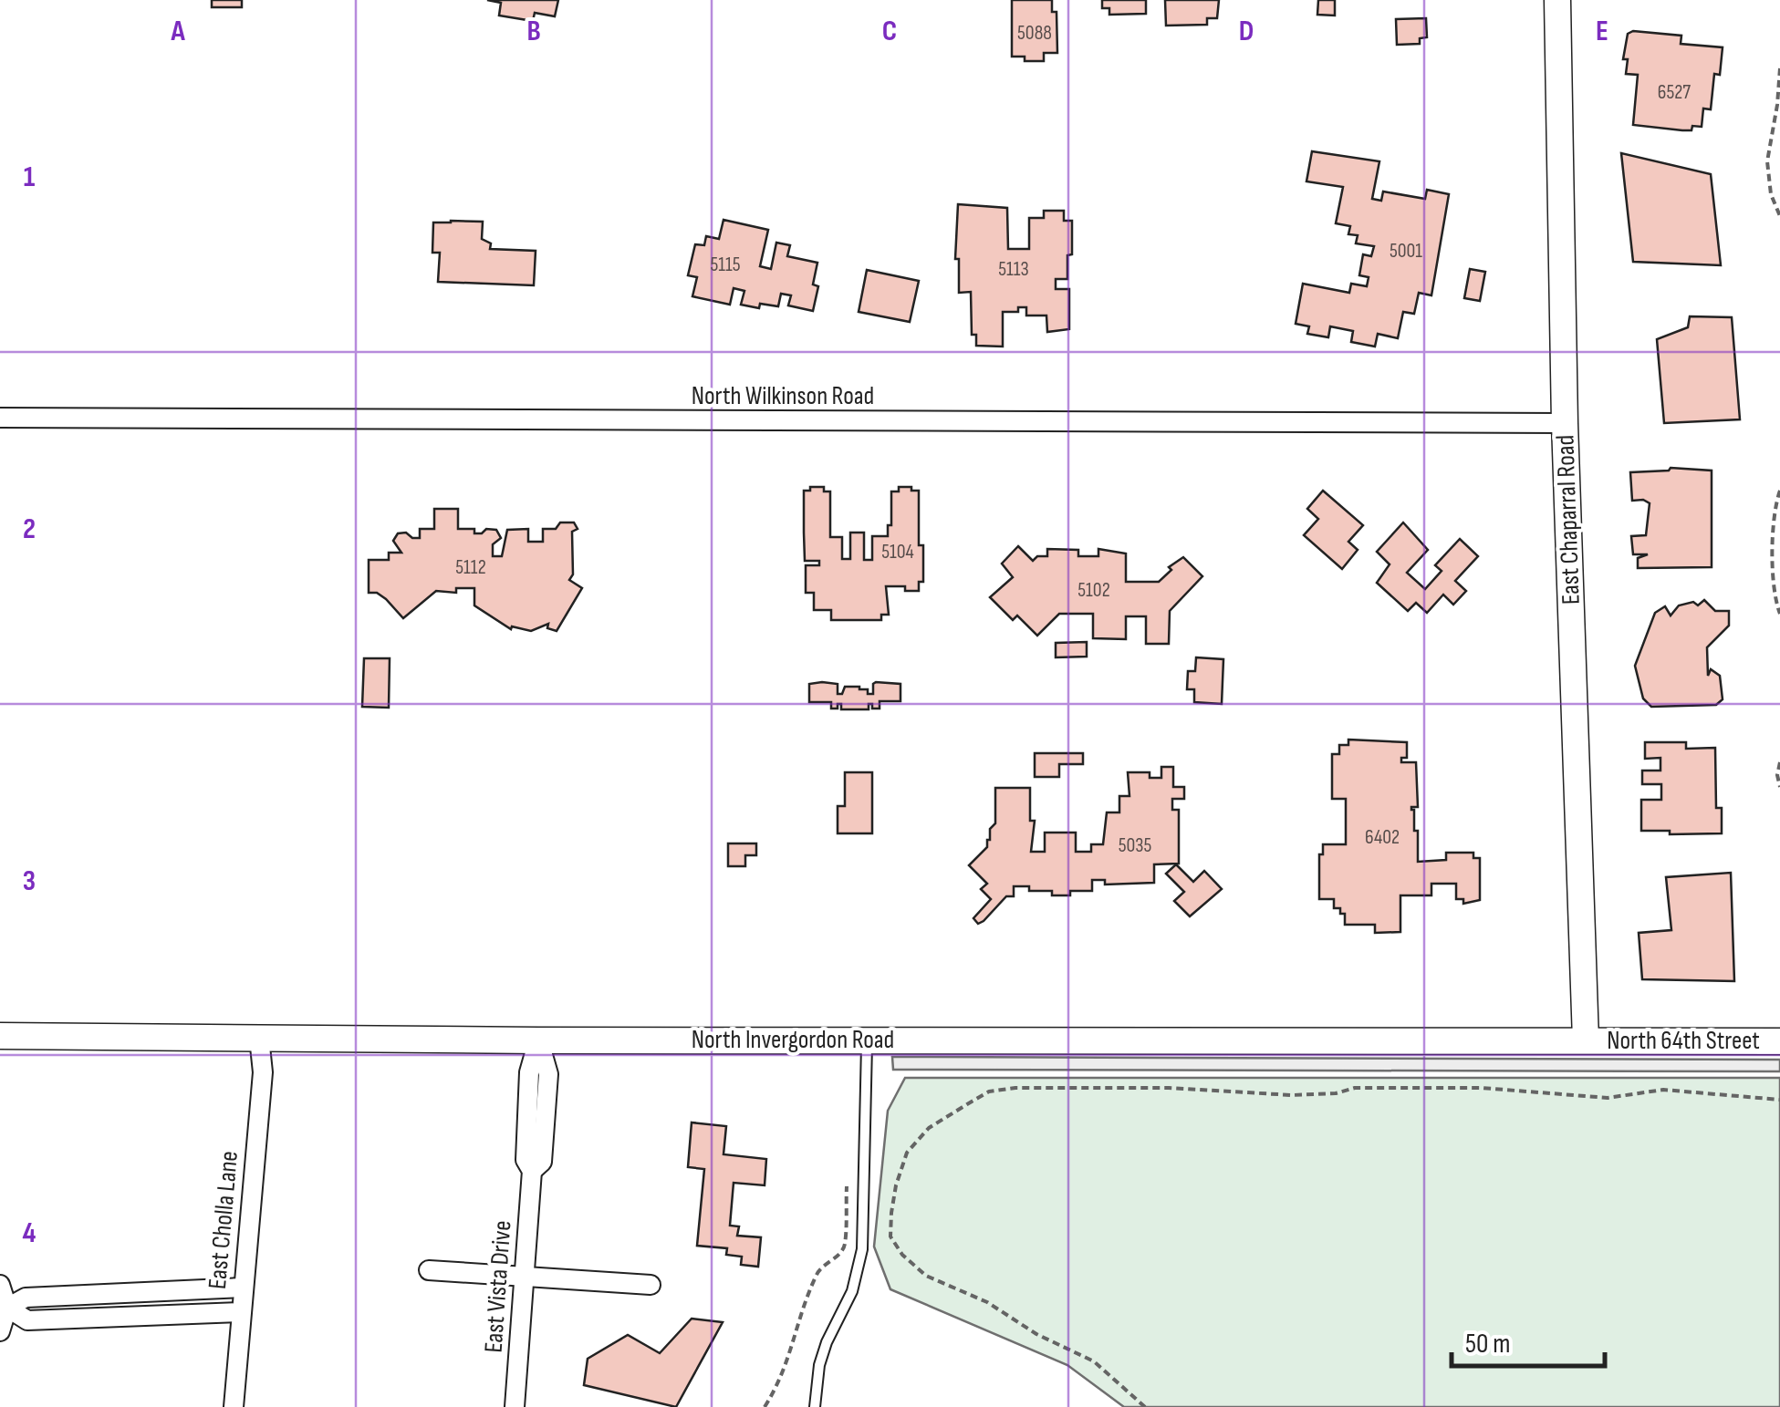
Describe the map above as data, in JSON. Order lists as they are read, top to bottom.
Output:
{
  "streets": {
    "street": [
      "North Wilkinson Road",
      "East Chaparral Road",
      "North Invergordon Road",
      "North 64th Street",
      "East Cholla Lane",
      "East Vista Drive"
    ]
  },
  "crossings": [
    ["North Wilkinson Road", "East Chaparral Road"],
    ["East Chaparral Road", "North Invergordon Road"],
    ["East Chaparral Road", "North 64th Street"],
    ["North Invergordon Road", "North 64th Street"],
    ["North Invergordon Road", "East Cholla Lane"],
    ["North Invergordon Road", "East Vista Drive"]
  ],
  "house_numbers": [
    "5088",
    "6527",
    "5001",
    "5115",
    "5113",
    "5104",
    "5112",
    "5102",
    "6402",
    "5035"
  ],
  "scale_bar": "50 m",
  "grid": {
    "columns": [
      "A",
      "B",
      "C",
      "D",
      "E"
    ],
    "rows": [
      "1",
      "2",
      "3",
      "4"
    ]
  }
}
